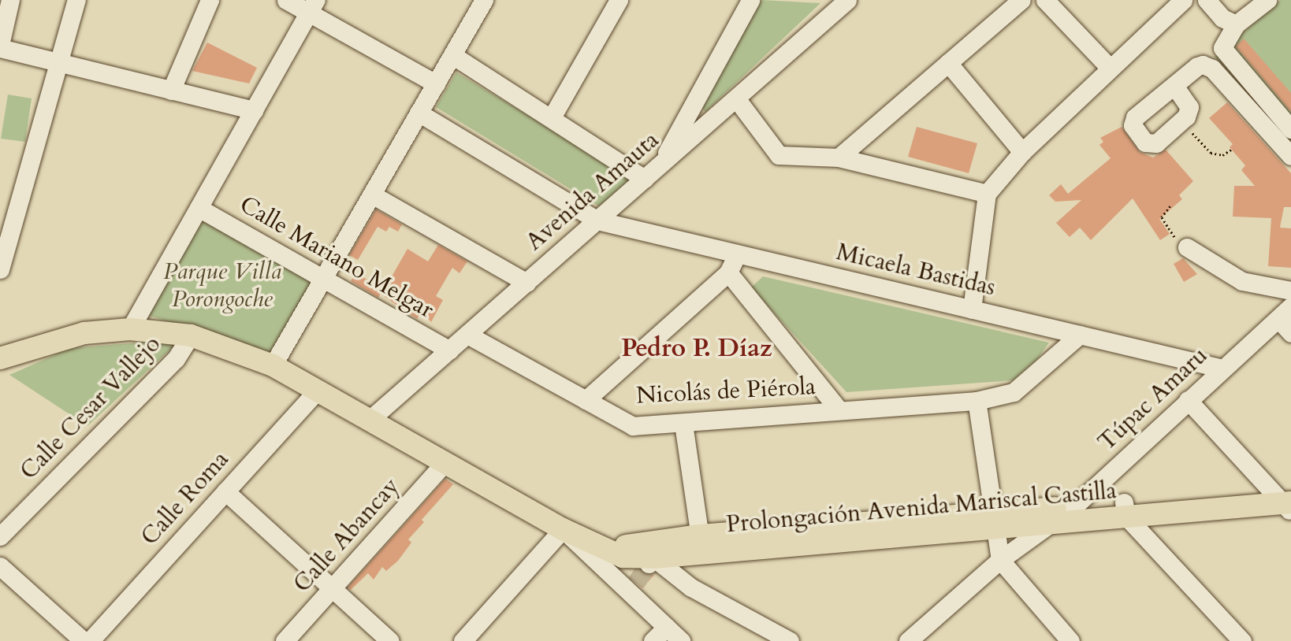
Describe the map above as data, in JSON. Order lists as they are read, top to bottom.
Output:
{
  "streets": {
    "main road": ["Prolongación Avenida Mariscal Castilla"],
    "street": [
      "Avenida Amauta",
      "Calle Mariano Melgar",
      "Micaela Bastidas",
      "Nicolás de Piérola",
      "Túpac Amaru",
      "Calle Cesar Vallejo",
      "Calle Roma",
      "Calle Abancay"
    ]
  },
  "crossings": [
    ["Avenida Amauta", "Calle Mariano Melgar"],
    ["Avenida Amauta", "Micaela Bastidas"],
    ["Avenida Amauta", "Nicolás de Piérola"],
    ["Avenida Amauta", "Prolongación Avenida Mariscal Castilla"],
    ["Micaela Bastidas", "Nicolás de Piérola"],
    ["Micaela Bastidas", "Túpac Amaru"],
    ["Túpac Amaru", "Prolongación Avenida Mariscal Castilla"],
    ["Calle Cesar Vallejo", "Prolongación Avenida Mariscal Castilla"],
    ["Calle Roma", "Prolongación Avenida Mariscal Castilla"],
    ["Prolongación Avenida Mariscal Castilla", "Calle Abancay"]
  ],
  "districts": ["Pedro P. Díaz"],
  "parks": ["Parque Villa Porongoche"]
}
